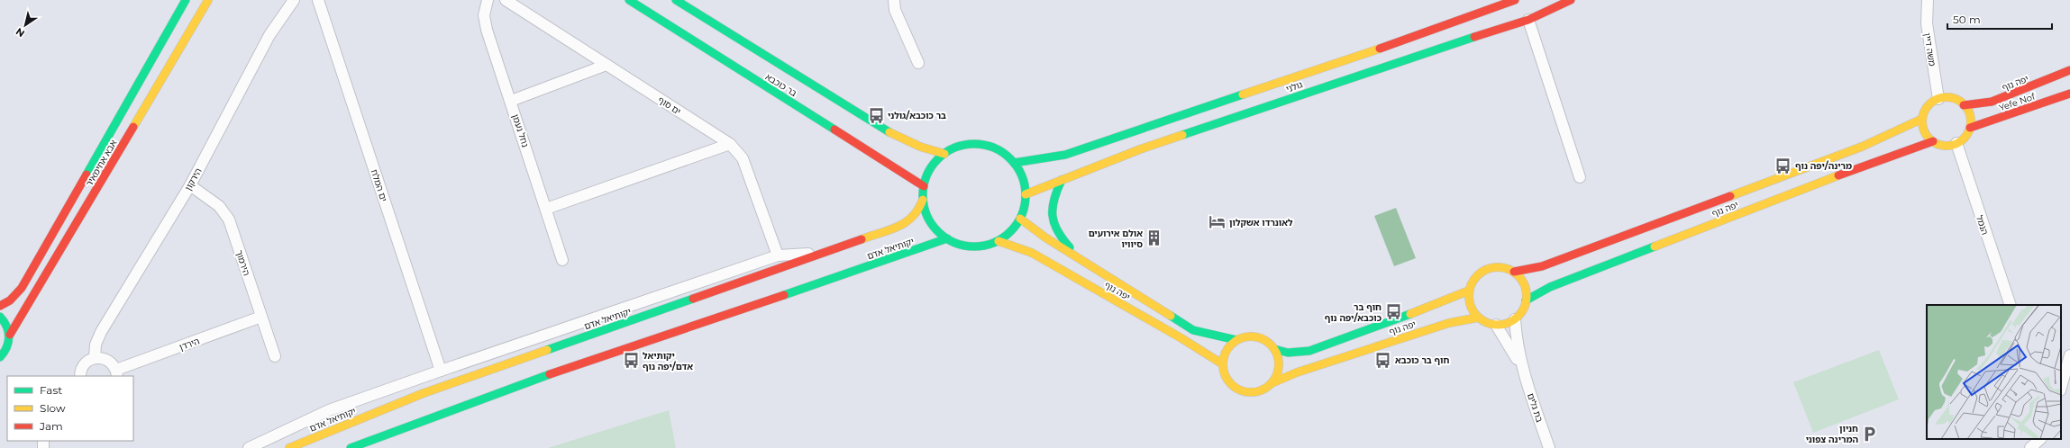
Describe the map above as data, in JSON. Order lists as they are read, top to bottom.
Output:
{
  "streets": {
    "main road": [
      "יפה נוף",
      "בר כוכבא",
      "גולני",
      "Yefe Nof",
      "אבא אחימאיר",
      "יקותיאל אדם"
    ],
    "street": [
      "משה דיין",
      "ים סוף",
      "נחל נעמן",
      "הירקון",
      "ים המלח",
      "הנמל",
      "הירמוך",
      "הירדן",
      "בת גלים"
    ]
  },
  "crossings": [
    ["משה דיין", "יפה נוף"],
    ["משה דיין", "Yefe Nof"],
    ["משה דיין", "הנמל"],
    ["יפה נוף", "בר כוכבא"],
    ["יפה נוף", "גולני"],
    ["יפה נוף", "Yefe Nof"],
    ["יפה נוף", "הנמל"],
    ["יפה נוף", "יקותיאל אדם"],
    ["יפה נוף", "בת גלים"],
    ["בר כוכבא", "גולני"],
    ["בר כוכבא", "יקותיאל אדם"],
    ["גולני", "יקותיאל אדם"],
    ["Yefe Nof", "הנמל"],
    ["הירקון", "הירמוך"],
    ["הירמוך", "הירדן"]
  ],
  "places": {
    "bus stop": [
      "בר כוכבא/גולני",
      "מרינה/יפה נוף",
      "חוף בר כוכבא/יפה נוף",
      "חוף בר כוכבא",
      "יקותיאל אדם/יפה נוף"
    ],
    "hotel": ["לאונרדו אשקלון"],
    "building": ["אולם אירועים סיוויו"],
    "parking": ["חניון המרינה צפוני"]
  },
  "legend": ["Fast", "Slow", "Jam"],
  "scale_bar": "50 m",
  "north": "bottom left"
}
